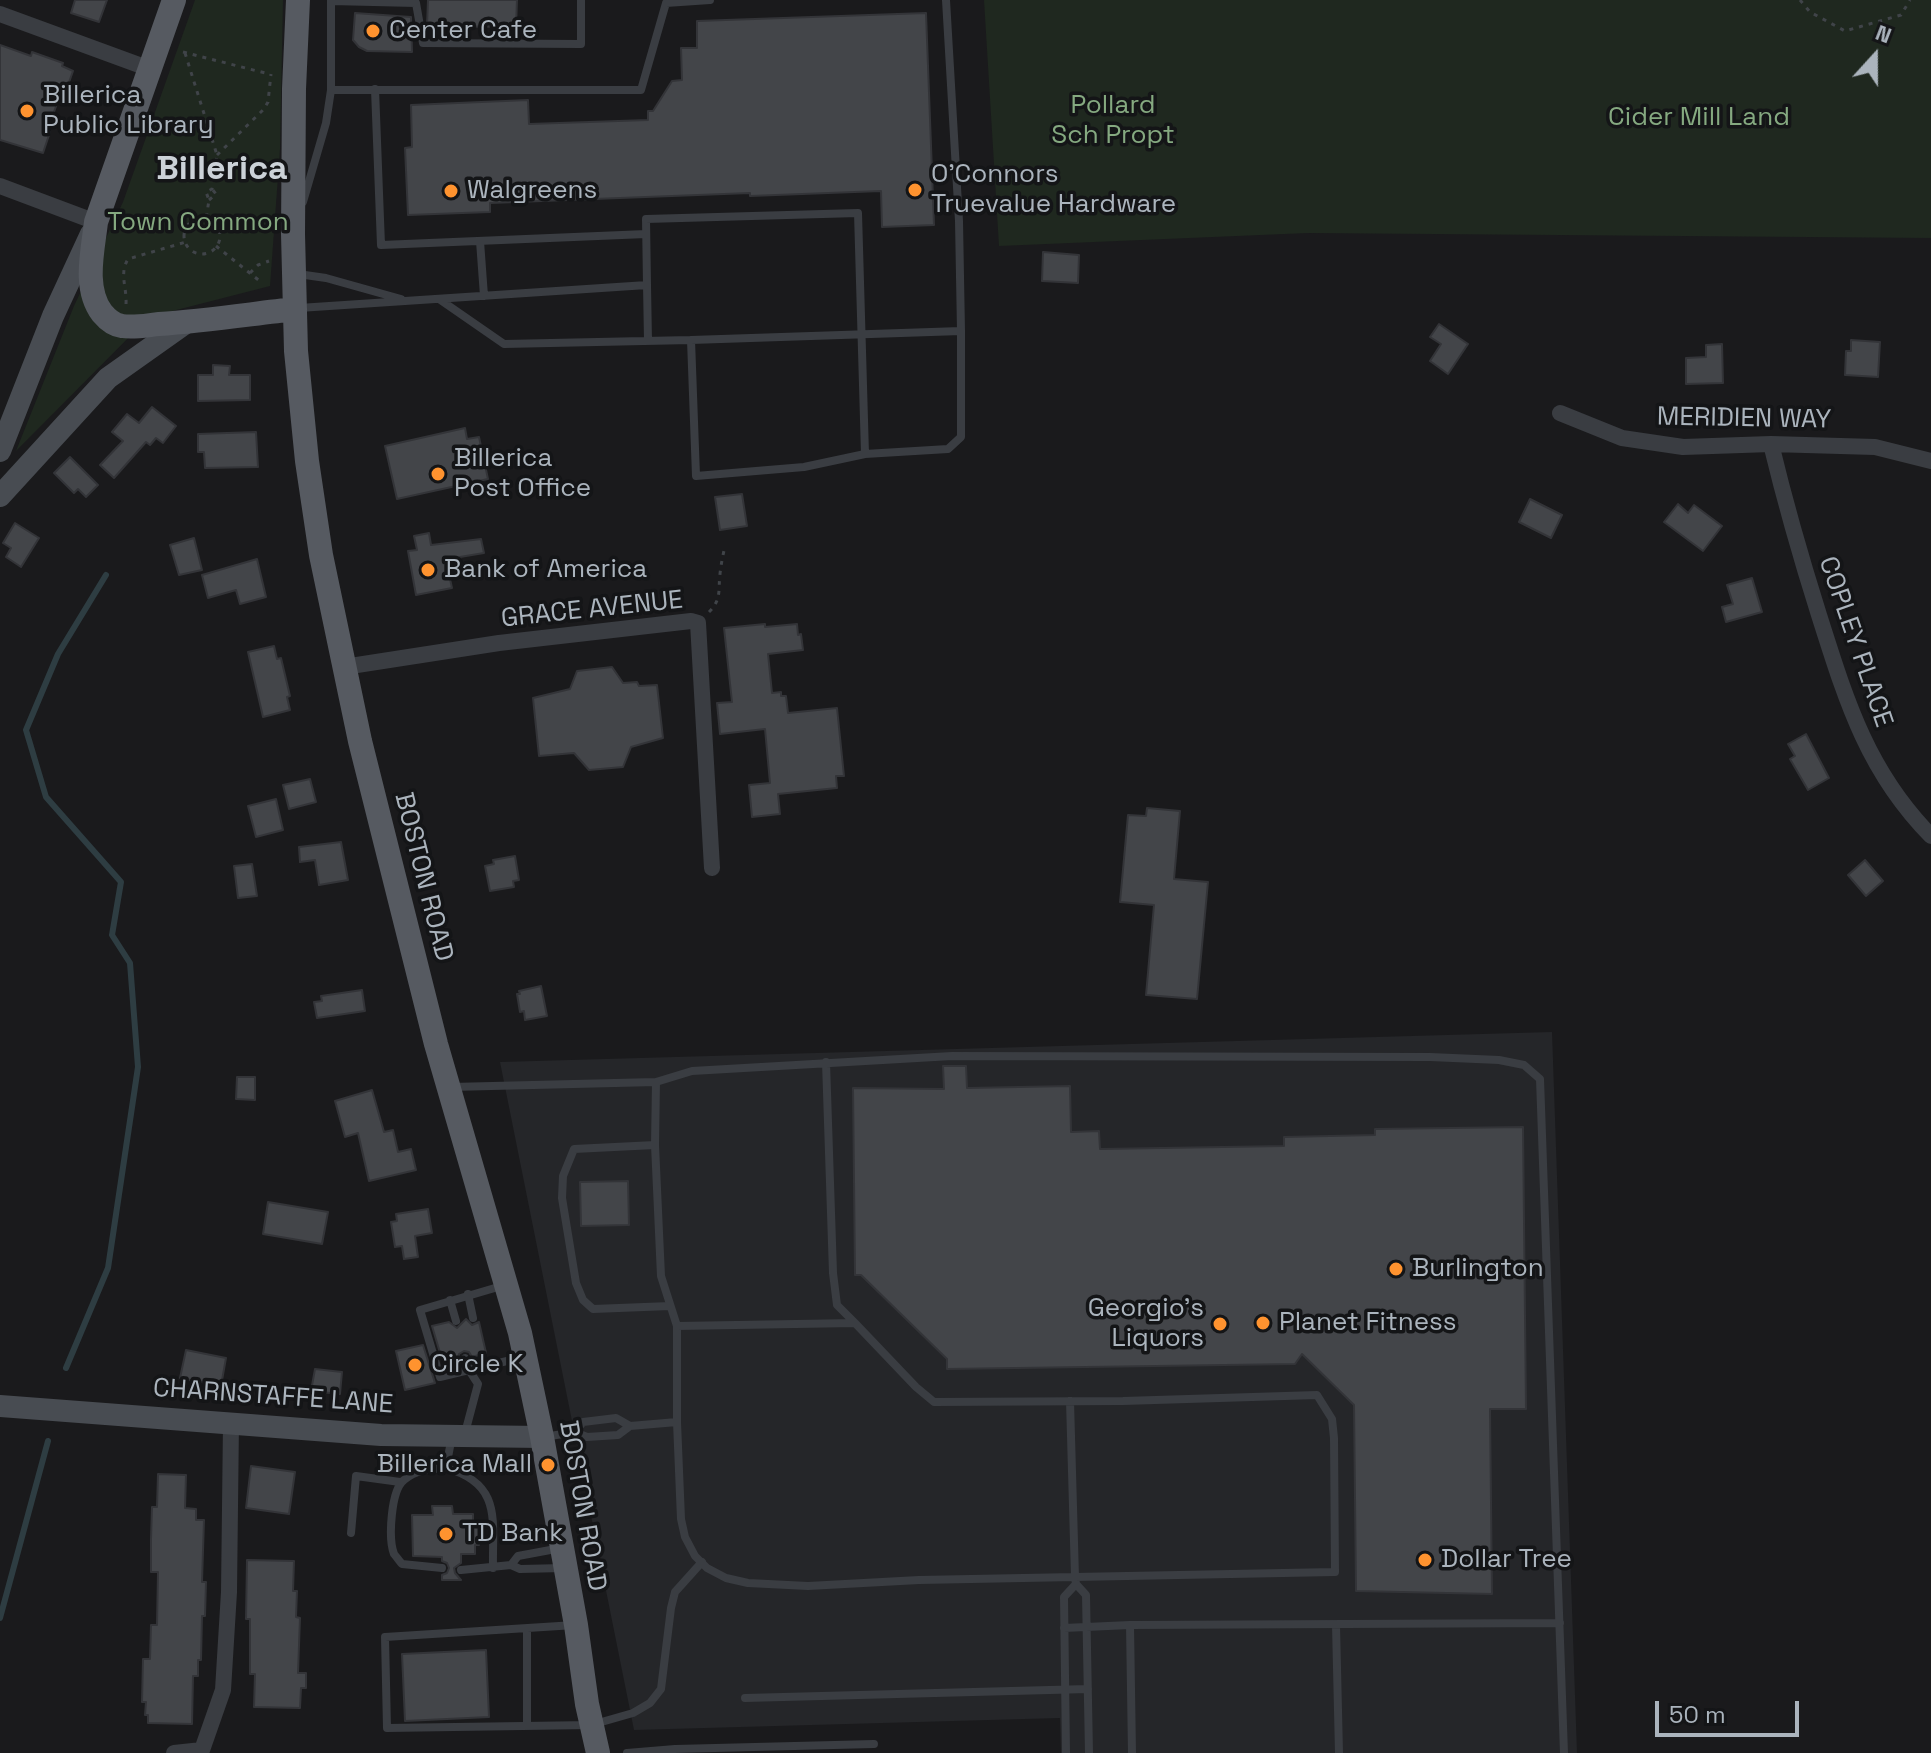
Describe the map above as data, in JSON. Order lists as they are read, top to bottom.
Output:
{
  "streets": {
    "main road": ["BOSTON ROAD", "CHARNSTAFFE LANE"],
    "street": ["MERIDIEN WAY", "GRACE AVENUE", "COPLEY PLACE"]
  },
  "crossings": [
    ["MERIDIEN WAY", "COPLEY PLACE"],
    ["GRACE AVENUE", "BOSTON ROAD"],
    ["BOSTON ROAD", "CHARNSTAFFE LANE"]
  ],
  "districts": ["Billerica"],
  "parks": ["Pollard Sch Propt", "Cider Mill Land", "Town Common"],
  "places": [
    "Center Cafe",
    "Billerica Public Library",
    "O'Connors Truevalue Hardware",
    "Walgreens",
    "Billerica Post Office",
    "Bank of America",
    "Burlington",
    "Planet Fitness",
    "Georgio's Liquors",
    "Circle K",
    "Billerica Mall",
    "TD Bank",
    "Dollar Tree"
  ],
  "scale_bar": "50 m",
  "north": "top"
}
